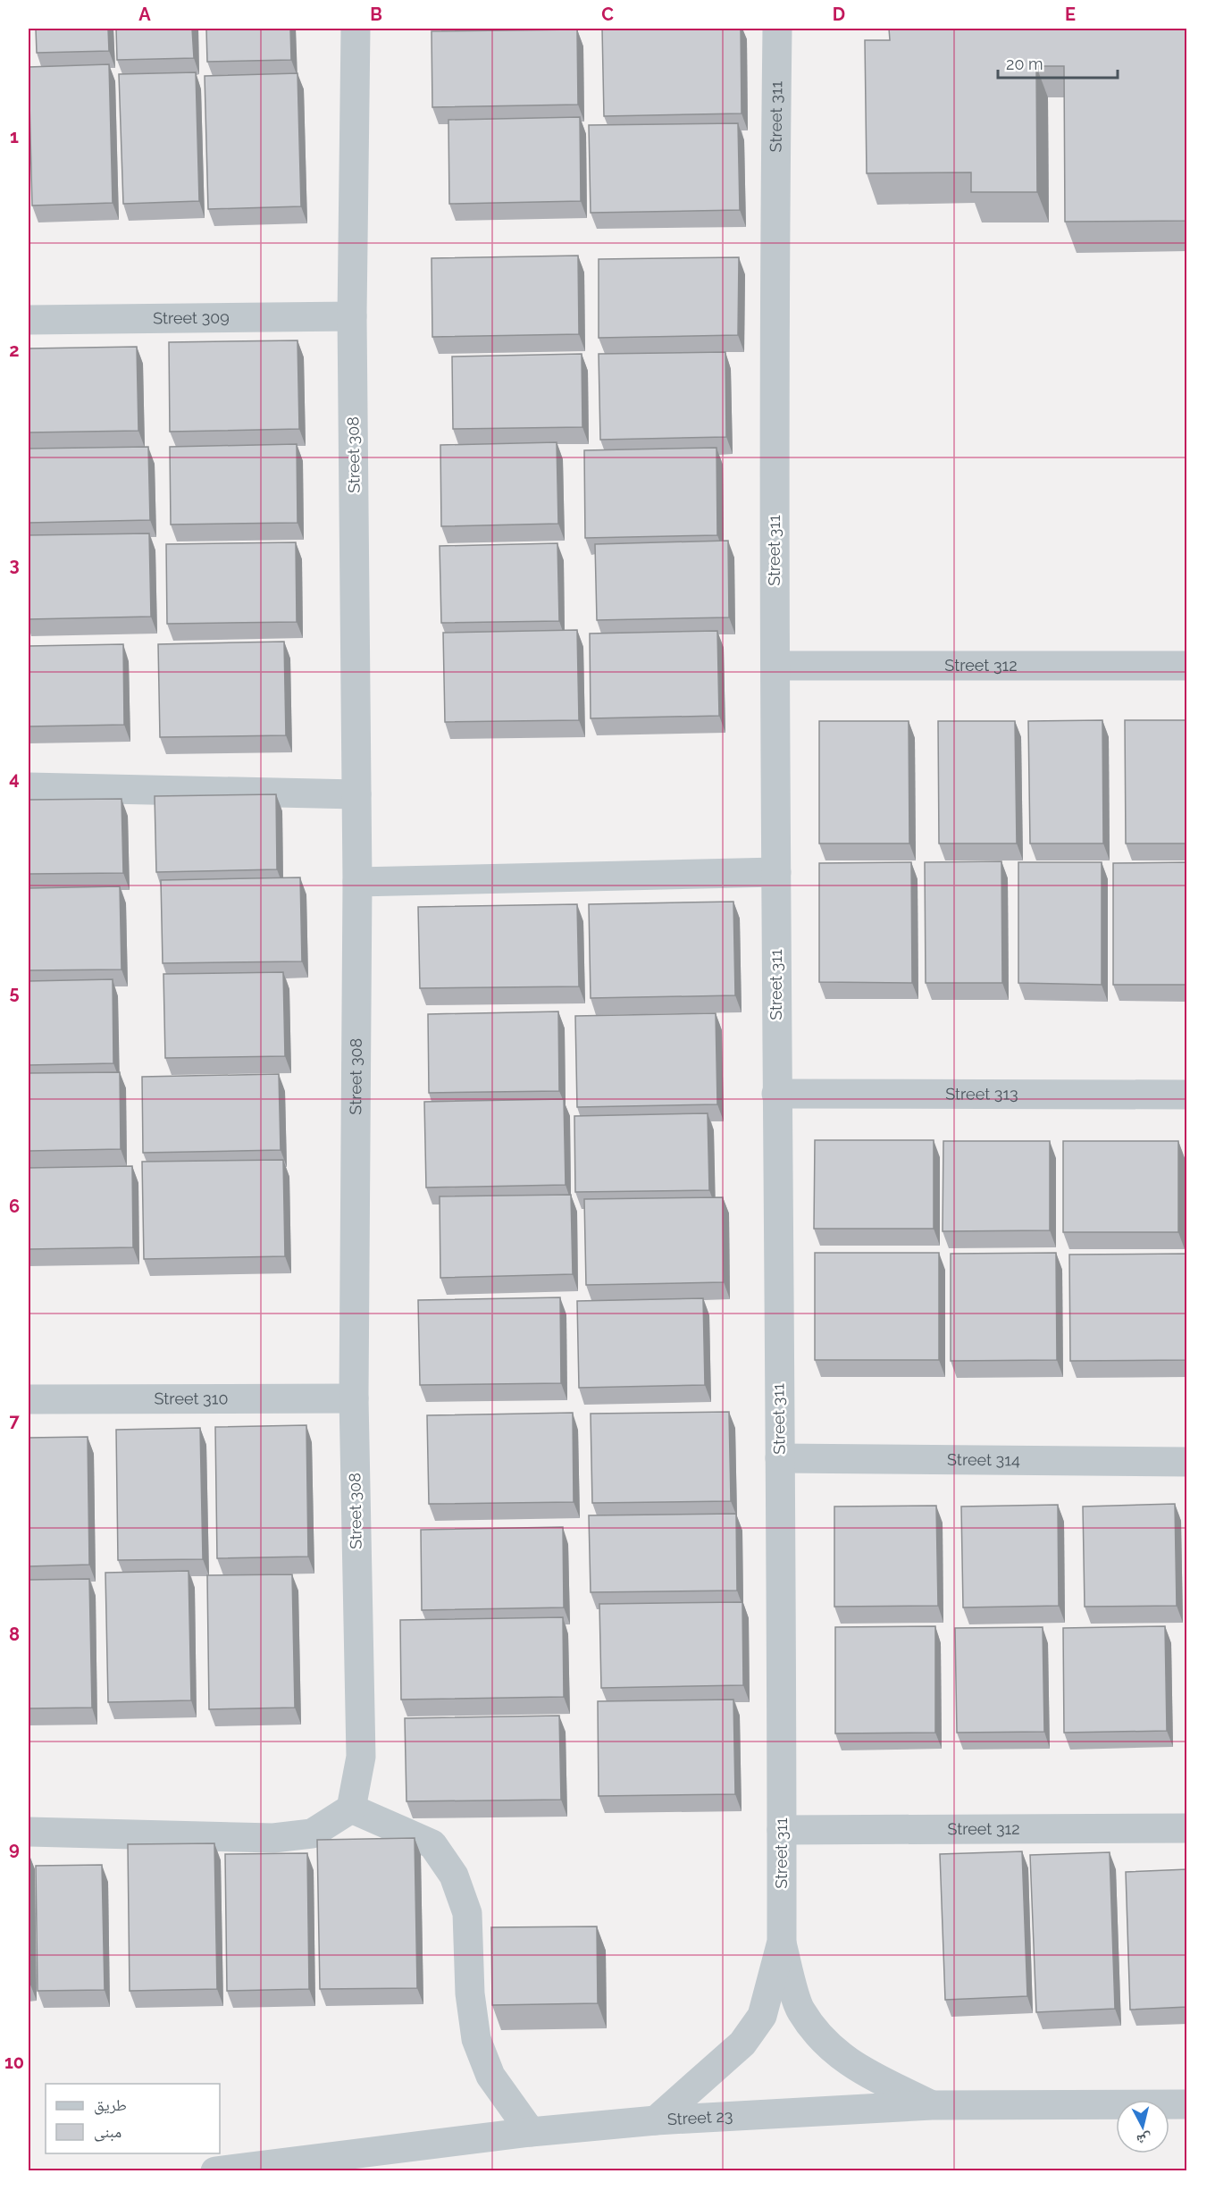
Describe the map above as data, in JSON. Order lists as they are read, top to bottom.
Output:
{
  "streets": {
    "street": [
      "Street 311",
      "Street 309",
      "Street 308",
      "Street 312",
      "Street 313",
      "Street 310",
      "Street 314",
      "Street 23"
    ]
  },
  "crossings": [
    ["Street 311", "Street 312"],
    ["Street 311", "Street 313"],
    ["Street 311", "Street 314"],
    ["Street 311", "Street 23"],
    ["Street 309", "Street 308"],
    ["Street 308", "Street 310"]
  ],
  "legend": ["طريق", "مبنى"],
  "scale_bar": "20 m",
  "north": "bottom",
  "grid": {
    "columns": [
      "A",
      "B",
      "C",
      "D",
      "E"
    ],
    "rows": [
      "1",
      "2",
      "3",
      "4",
      "5",
      "6",
      "7",
      "8",
      "9",
      "10"
    ]
  }
}
